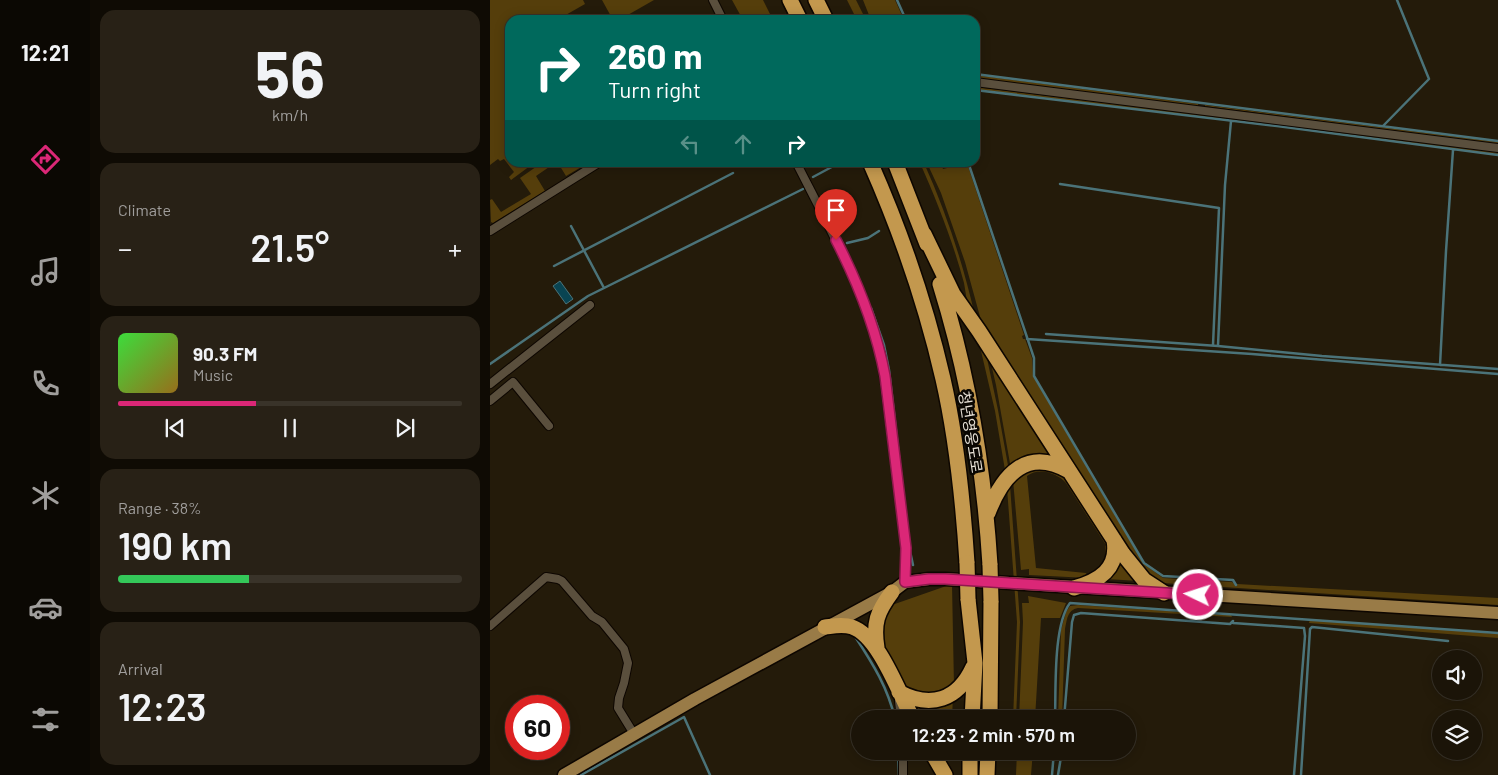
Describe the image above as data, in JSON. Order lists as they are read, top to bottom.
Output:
{
  "streets": {
    "highway": ["청년영웅도로"]
  },
  "page": {
    "tabs": "12:21",
    "tile": [
      ["56", "km/h"],
      "Climate",
      ["Range · 38%", "190 km"],
      ["Arrival", "12:23"]
    ],
    "turn": ["260 m", "Turn right"],
    "heat": ["−", "21.5°", "+"],
    "song": ["90.3 FM", "Music"],
    "limit": "60",
    "trip": "12:23 · 2 min · 570 m"
  }
}
